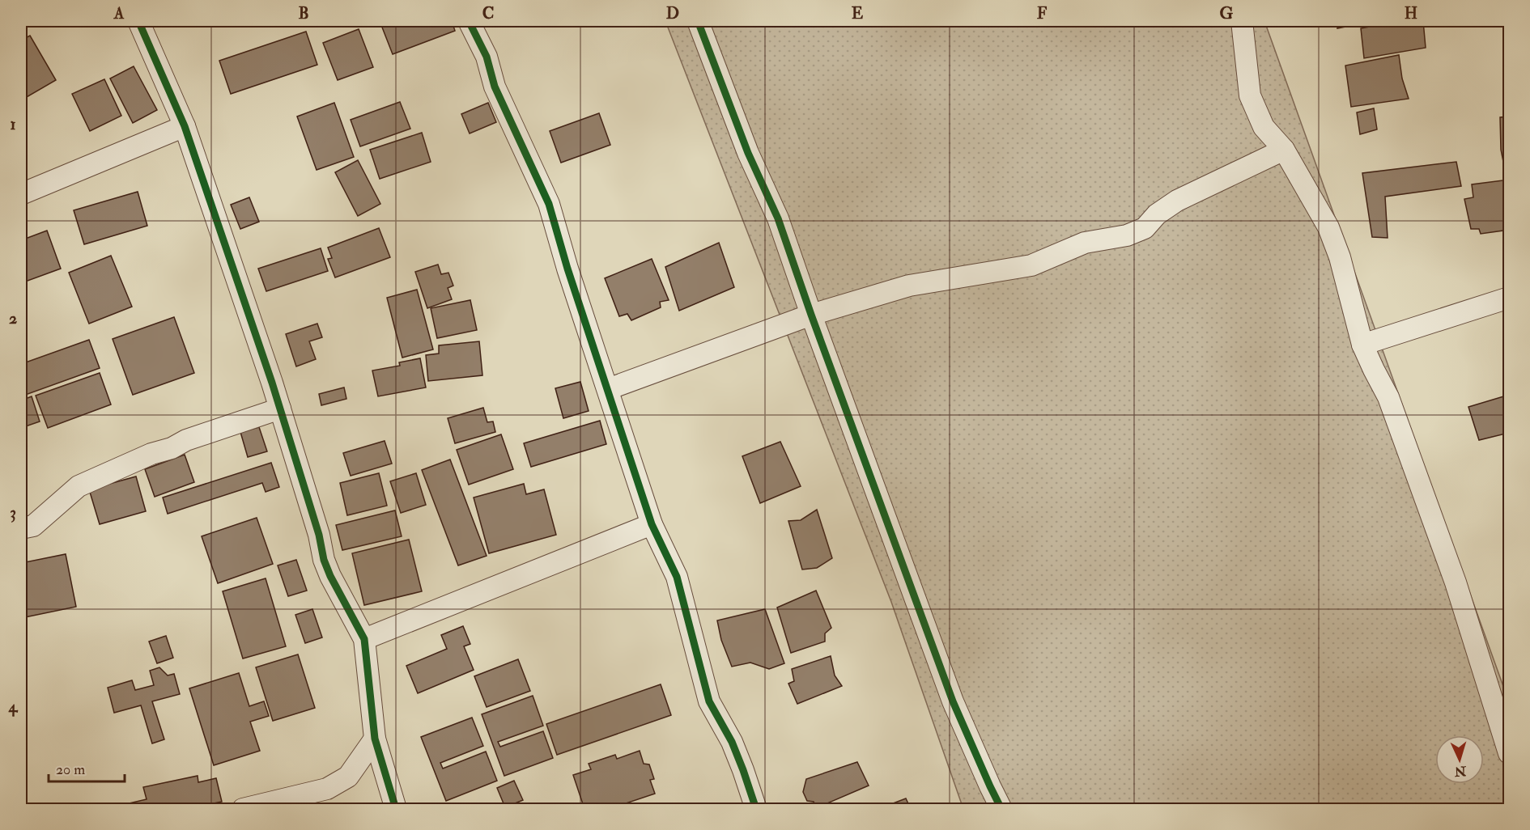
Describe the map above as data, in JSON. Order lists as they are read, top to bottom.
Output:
{
  "scale_bar": "20 m",
  "north": "bottom",
  "grid": {
    "columns": [
      "A",
      "B",
      "C",
      "D",
      "E",
      "F",
      "G",
      "H"
    ],
    "rows": [
      "1",
      "2",
      "3",
      "4"
    ]
  }
}
